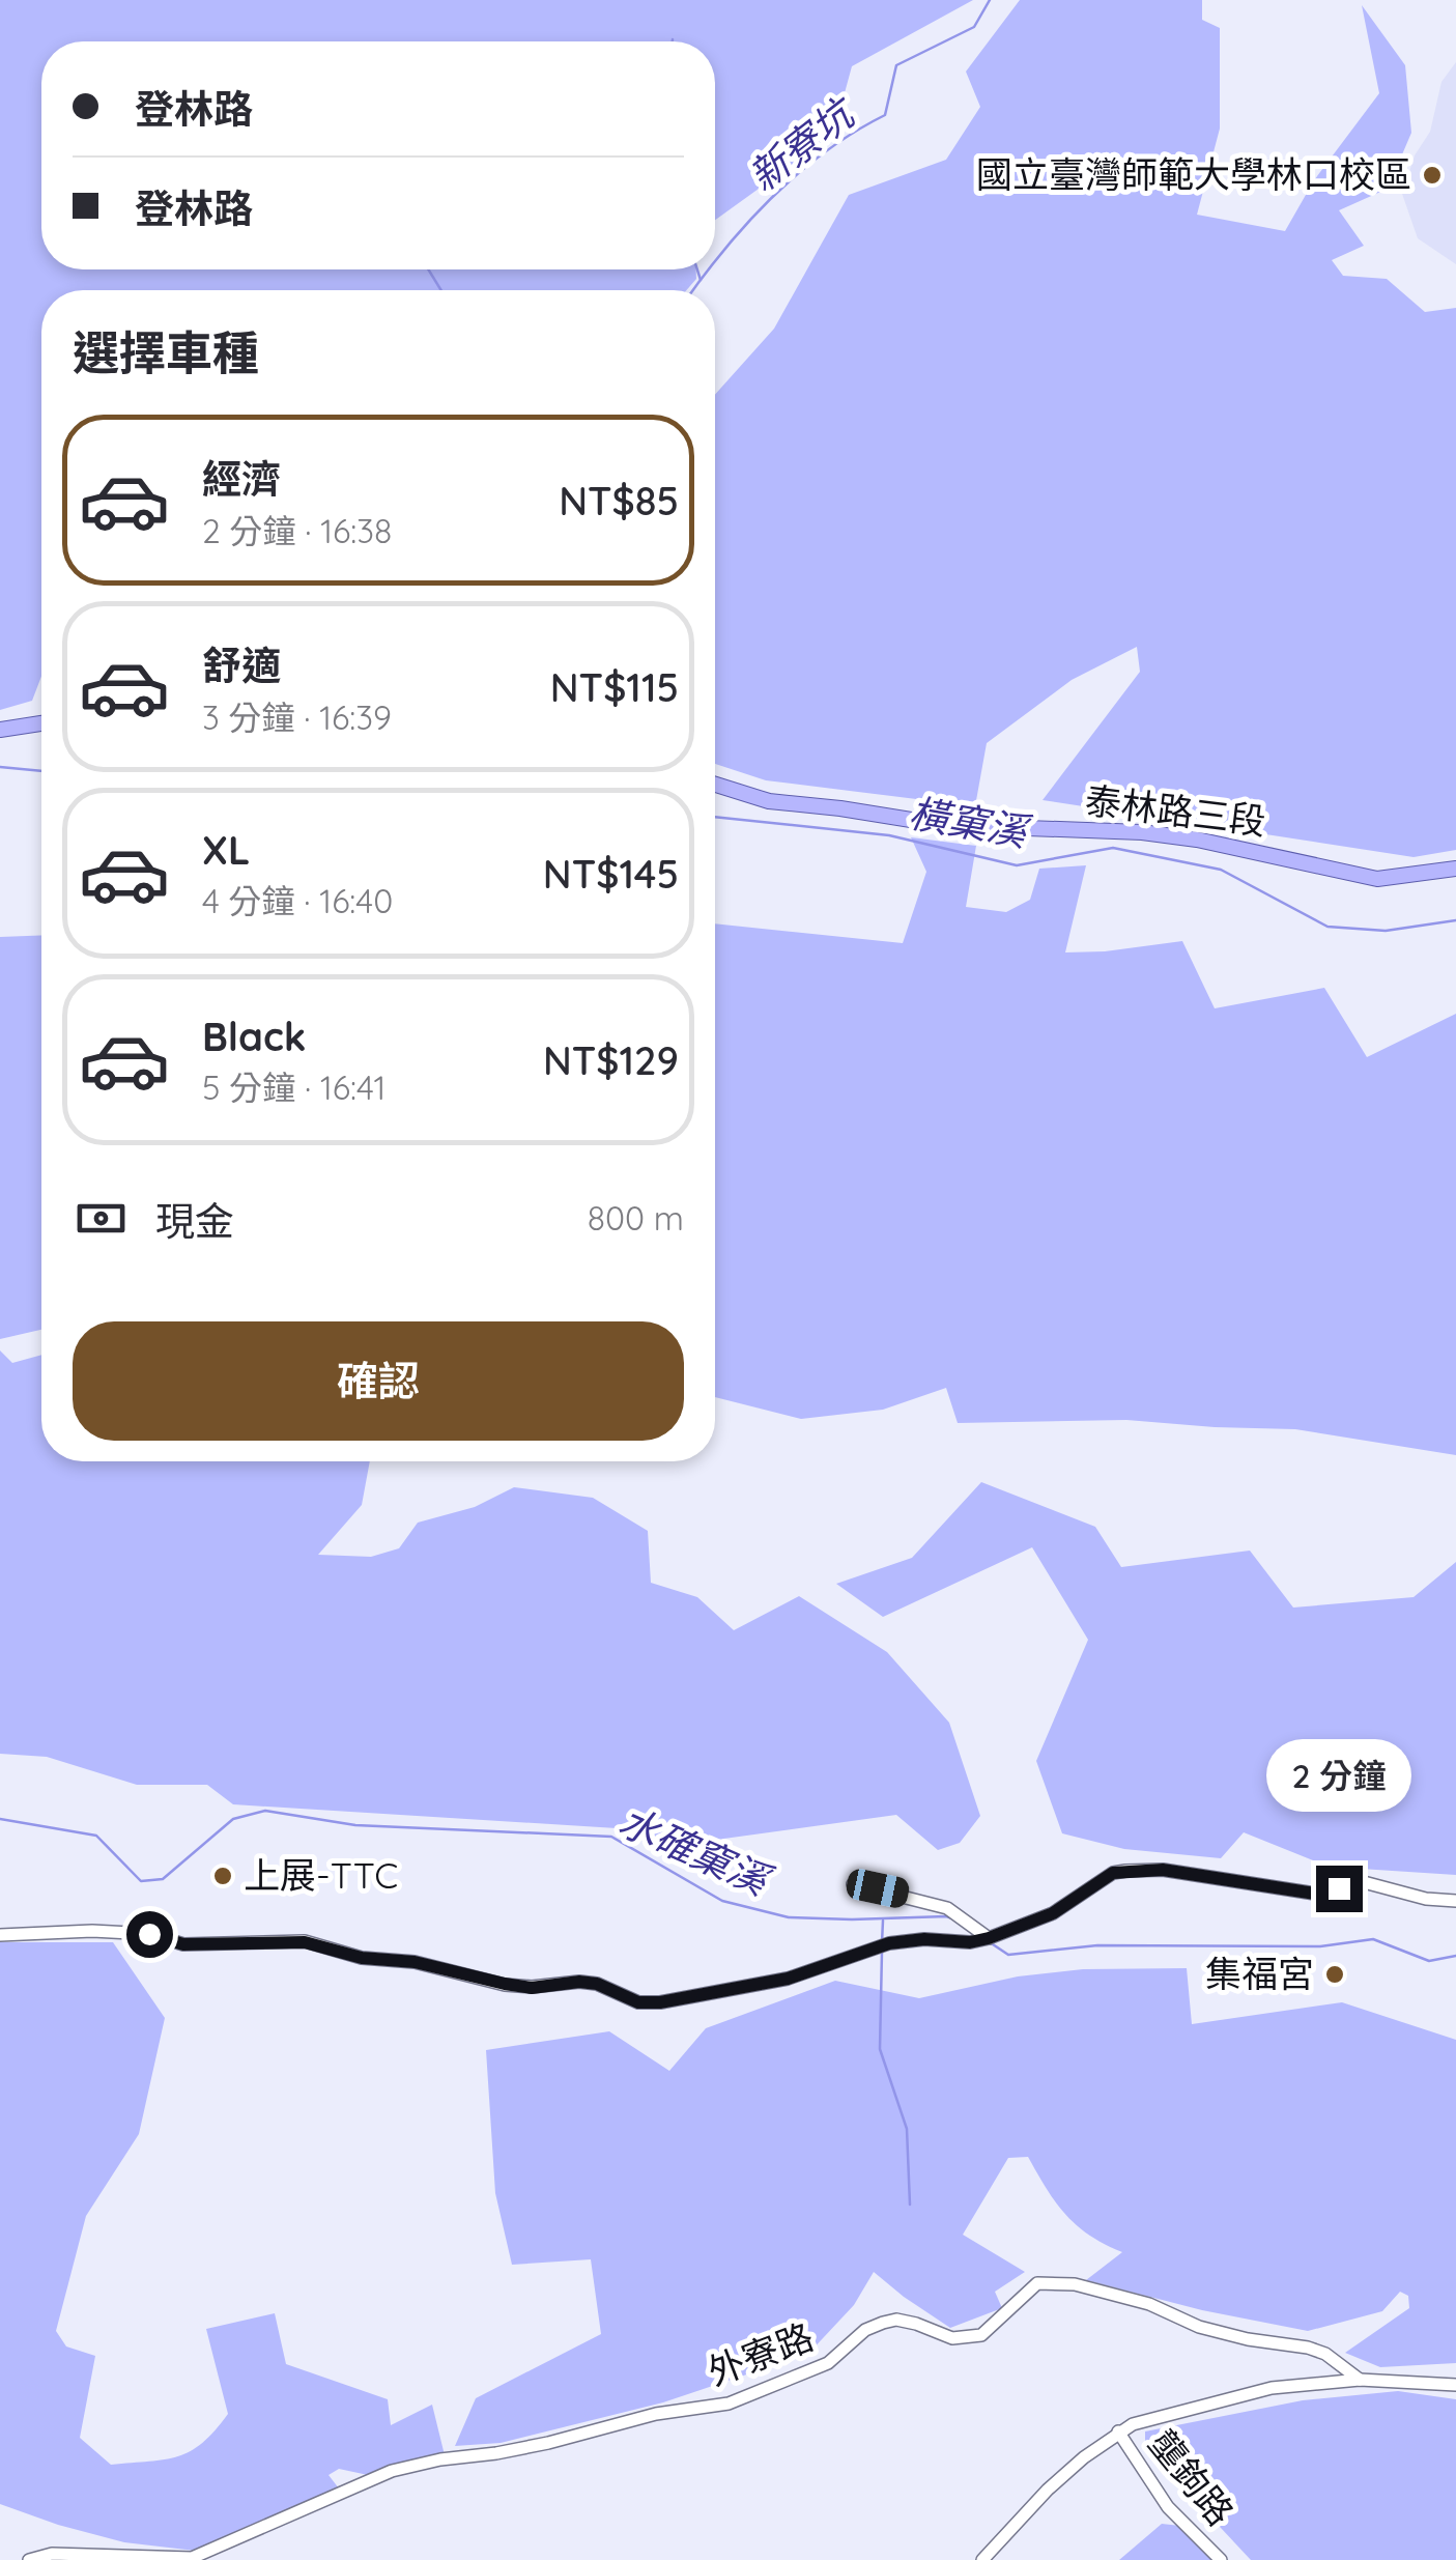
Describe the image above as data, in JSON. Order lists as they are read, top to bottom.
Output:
{
  "streets": {
    "main road": ["泰林路三段"],
    "street": ["外寮路", "壟鉤路"]
  },
  "water": ["新寮坑", "橫窠溪", "水確窠溪"],
  "places": ["國立臺灣師範大學林口校區", "上展-TTC", "集福宮"],
  "page": {
    "banner": ["登林路", "登林路"],
    "heading": "選擇車種",
    "list": [
      {
        "name": "經濟",
        "note": "2 分鐘 · 16:38",
        "value": "NT$85"
      },
      {
        "name": "舒適",
        "note": "3 分鐘 · 16:39",
        "value": "NT$115"
      },
      {
        "name": "XL",
        "note": "4 分鐘 · 16:40",
        "value": "NT$145"
      },
      {
        "name": "Black",
        "note": "5 分鐘 · 16:41",
        "value": "NT$129"
      }
    ],
    "pay": ["現金", "800 m"],
    "buttons": "確認",
    "bubble": "2 分鐘"
  }
}
